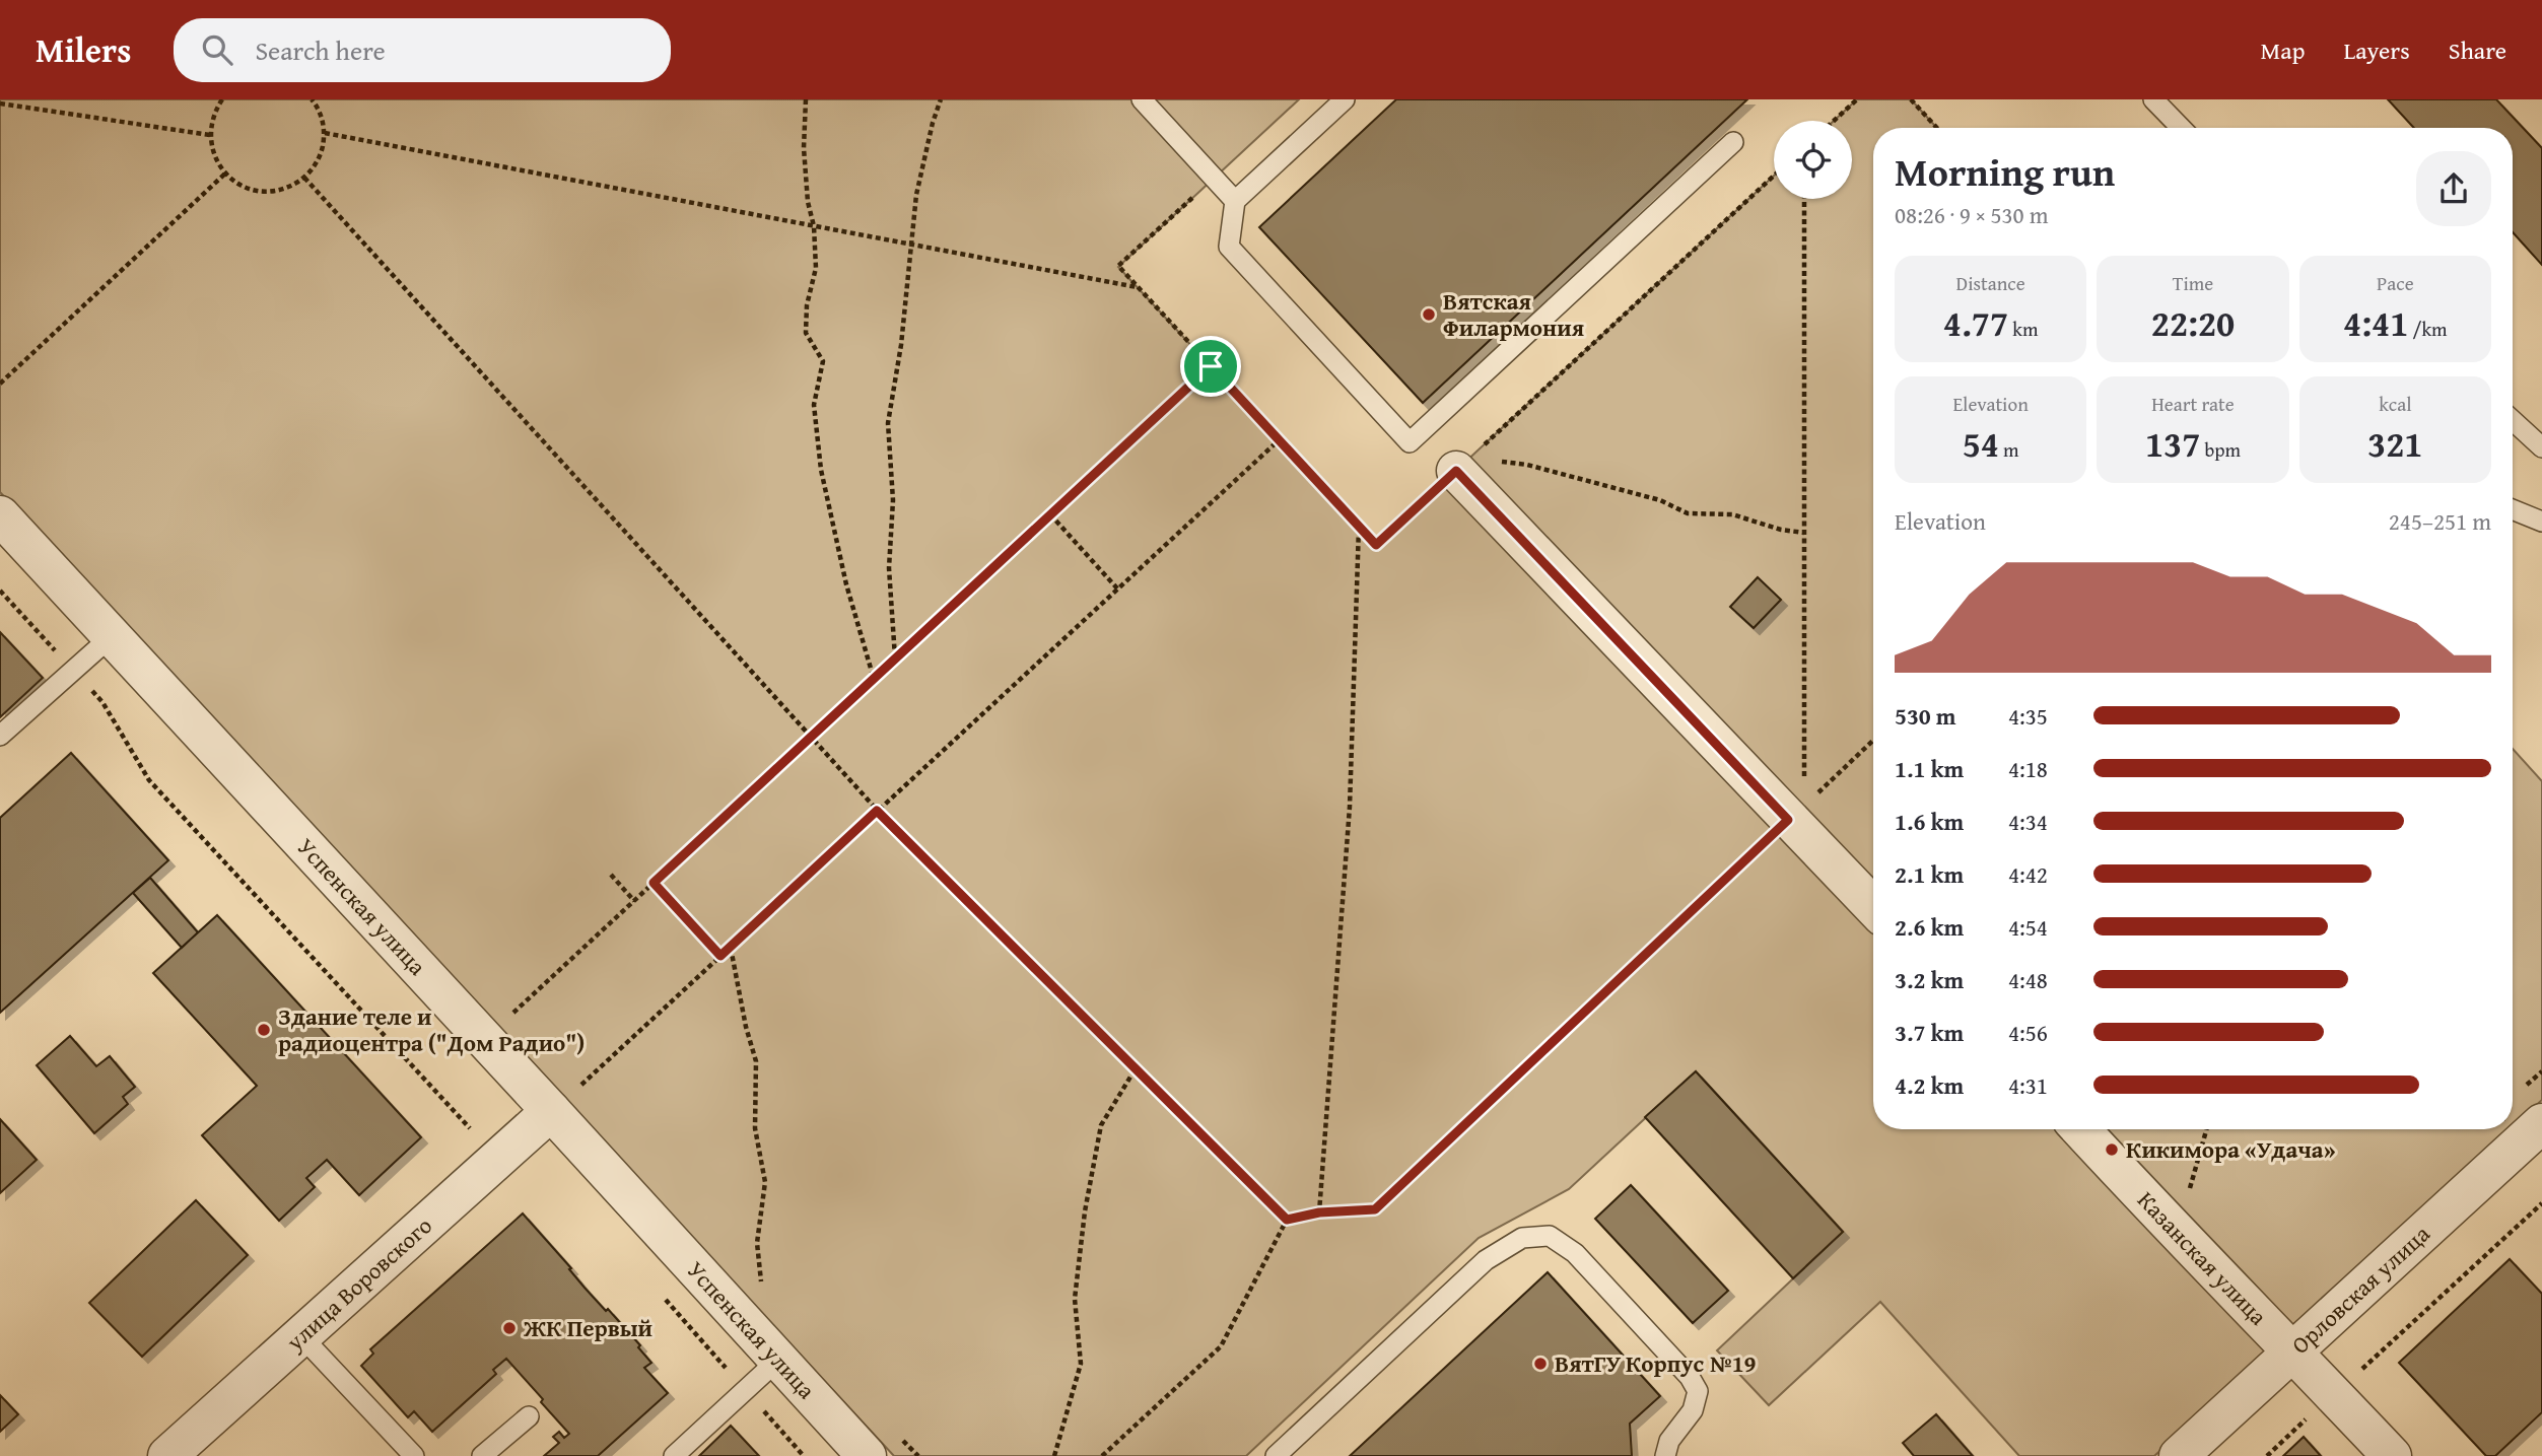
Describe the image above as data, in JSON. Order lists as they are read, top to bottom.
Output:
{
  "streets": {
    "street": [
      "Успенская улица",
      "Казанская улица",
      "улица Воровского",
      "Орловская улица"
    ]
  },
  "crossings": [
    ["Успенская улица", "улица Воровского"],
    ["Казанская улица", "Орловская улица"]
  ],
  "places": [
    "Вятская Филармония",
    "Здание теле и радиоцентра (\"Дом Радио\")",
    "Кикимора «Удача»",
    "ЖК Первый",
    "ВятГУ Корпус №19"
  ],
  "page": {
    "header": "Milers",
    "search": "Search here",
    "nav": ["Map", "Layers", "Share"],
    "heading": ["Morning run", "08:26 · 9 × 530 m"],
    "stats": [
      ["Distance", "4.77 km"],
      ["Time", "22:20"],
      ["Pace", "4:41 /km"],
      ["Elevation", "54 m"],
      ["Heart rate", "137 bpm"],
      ["kcal", "321"]
    ],
    "chart": ["Elevation", "245–251 m"],
    "list": [
      {
        "name": "530 m",
        "note": "4:35"
      },
      {
        "name": "1.1 km",
        "note": "4:18"
      },
      {
        "name": "1.6 km",
        "note": "4:34"
      },
      {
        "name": "2.1 km",
        "note": "4:42"
      },
      {
        "name": "2.6 km",
        "note": "4:54"
      },
      {
        "name": "3.2 km",
        "note": "4:48"
      },
      {
        "name": "3.7 km",
        "note": "4:56"
      },
      {
        "name": "4.2 km",
        "note": "4:31"
      }
    ]
  }
}
